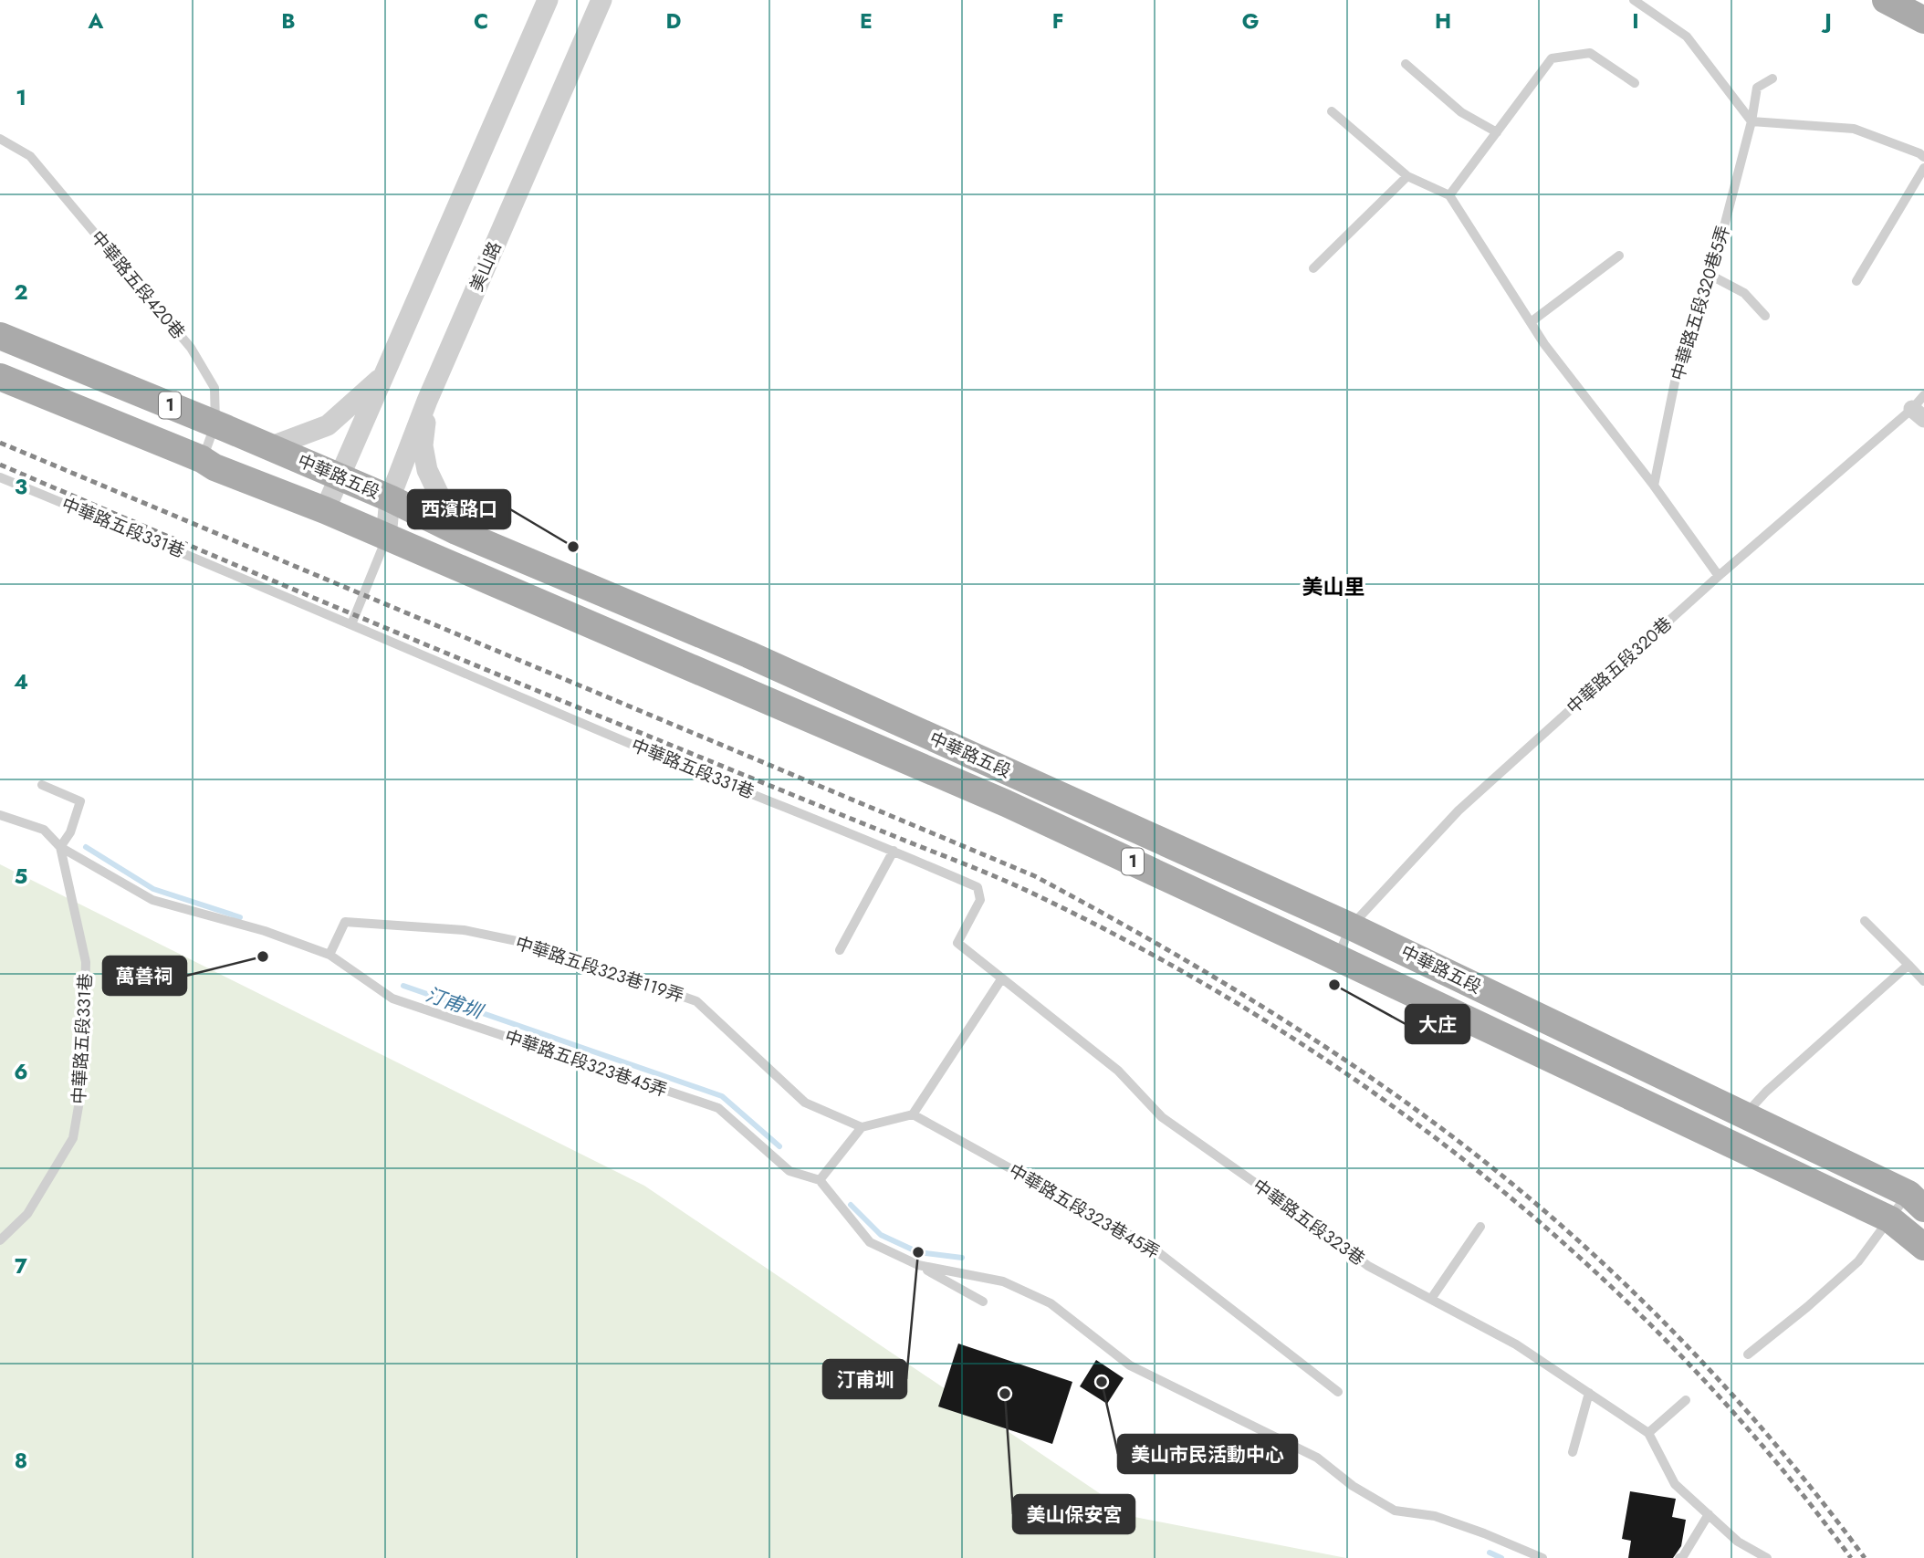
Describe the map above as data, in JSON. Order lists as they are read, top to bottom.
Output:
{
  "streets": {
    "main road": ["1", "中華路五段"],
    "street": ["美山路"],
    "lane": [
      "中華路五段420巷",
      "中華路五段320巷5弄",
      "中華路五段331巷",
      "中華路五段320巷",
      "中華路五段323巷119弄",
      "中華路五段323巷45弄",
      "中華路五段323巷"
    ]
  },
  "crossings": [
    ["美山路", "中華路五段"],
    ["中華路五段420巷", "中華路五段"],
    ["中華路五段", "中華路五段320巷"],
    ["中華路五段331巷", "中華路五段323巷45弄"],
    ["中華路五段331巷", "中華路五段323巷"],
    ["中華路五段323巷119弄", "中華路五段323巷45弄"]
  ],
  "districts": ["美山里"],
  "water": ["汀甫圳"],
  "places": [
    "西濱路口",
    "萬善祠",
    "大庄",
    "汀甫圳",
    "美山市民活動中心",
    "美山保安宮"
  ],
  "grid": {
    "columns": [
      "A",
      "B",
      "C",
      "D",
      "E",
      "F",
      "G",
      "H",
      "I",
      "J"
    ],
    "rows": [
      "1",
      "2",
      "3",
      "4",
      "5",
      "6",
      "7",
      "8"
    ]
  }
}
